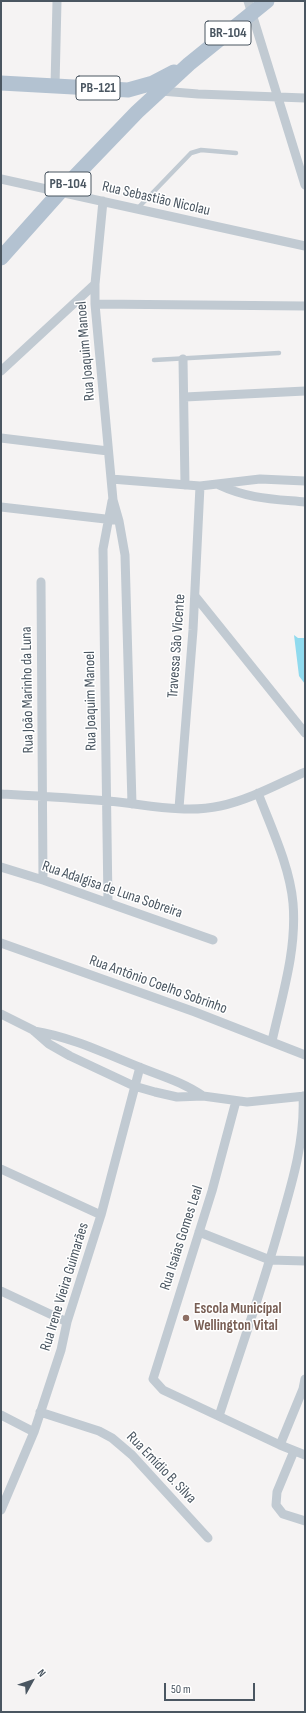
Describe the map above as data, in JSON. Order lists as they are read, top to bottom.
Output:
{
  "streets": {
    "main road": ["BR-104", "PB-121", "PB-104"],
    "street": [
      "Rua Sebastião Nicolau",
      "Rua Joaquim Manoel",
      "Travessa São Vicente",
      "Rua João Marinho da Luna",
      "Rua Adalgisa de Luna Sobreira",
      "Rua Antônio Coelho Sobrinho",
      "Rua Isaias Gomes Leal",
      "Rua Irene Vieira Guimarães",
      "Rua Emídio B. Silva"
    ]
  },
  "crossings": [
    ["BR-104", "PB-121"],
    ["BR-104", "PB-104"],
    ["PB-121", "PB-104"],
    ["PB-104", "Rua Sebastião Nicolau"],
    ["Rua Sebastião Nicolau", "Rua Joaquim Manoel"],
    ["Rua Joaquim Manoel", "Rua Adalgisa de Luna Sobreira"],
    ["Rua João Marinho da Luna", "Rua Adalgisa de Luna Sobreira"],
    ["Rua Irene Vieira Guimarães", "Rua Emídio B. Silva"]
  ],
  "places": ["Escola Municípal Wellington Vital"],
  "scale_bar": "50 m",
  "north": "top right"
}
